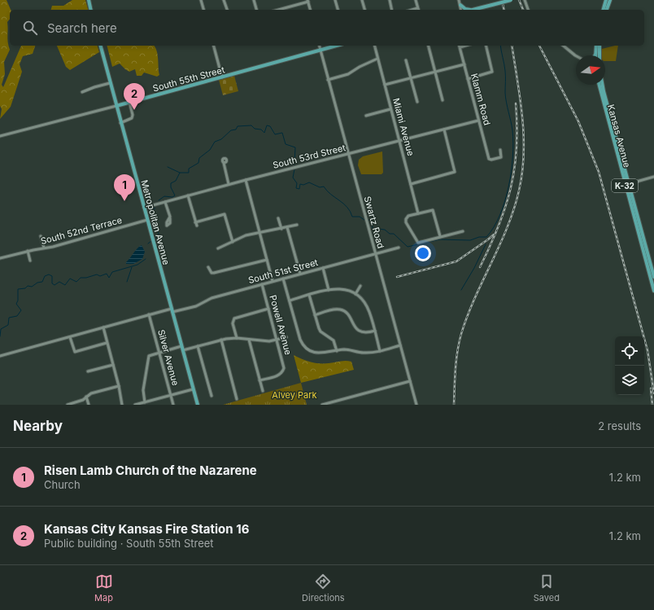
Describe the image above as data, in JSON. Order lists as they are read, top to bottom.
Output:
{
  "streets": {
    "main road": [
      "South 55th Street",
      "Kansas Avenue",
      "K-32",
      "Metropolitan Avenue"
    ],
    "street": [
      "Klamm Road",
      "Miami Avenue",
      "South 53rd Street",
      "Swartz Road",
      "South 52nd Terrace",
      "South 51st Street",
      "Powell Avenue",
      "Silver Avenue"
    ]
  },
  "crossings": [
    ["South 55th Street", "Metropolitan Avenue"],
    ["South 55th Street", "Swartz Road"],
    ["Klamm Road", "South 53rd Street"],
    ["Miami Avenue", "South 53rd Street"],
    ["South 53rd Street", "Metropolitan Avenue"],
    ["South 53rd Street", "Swartz Road"],
    ["Metropolitan Avenue", "South 52nd Terrace"],
    ["Metropolitan Avenue", "South 51st Street"],
    ["Swartz Road", "South 51st Street"],
    ["South 51st Street", "Powell Avenue"],
    ["South 51st Street", "Silver Avenue"]
  ],
  "parks": ["Alvey Park"],
  "north": "right",
  "page": {
    "search": "Search here",
    "pins": ["2", "1"],
    "heading": ["Nearby", "2 results"],
    "list": [
      {
        "mark": "1",
        "name": "Risen Lamb Church of the Nazarene",
        "note": "Church",
        "value": "1.2 km"
      },
      {
        "mark": "2",
        "name": "Kansas City Kansas Fire Station 16",
        "note": "Public building · South 55th Street",
        "value": "1.2 km"
      }
    ],
    "nav": ["Map", "Directions", "Saved"]
  }
}
